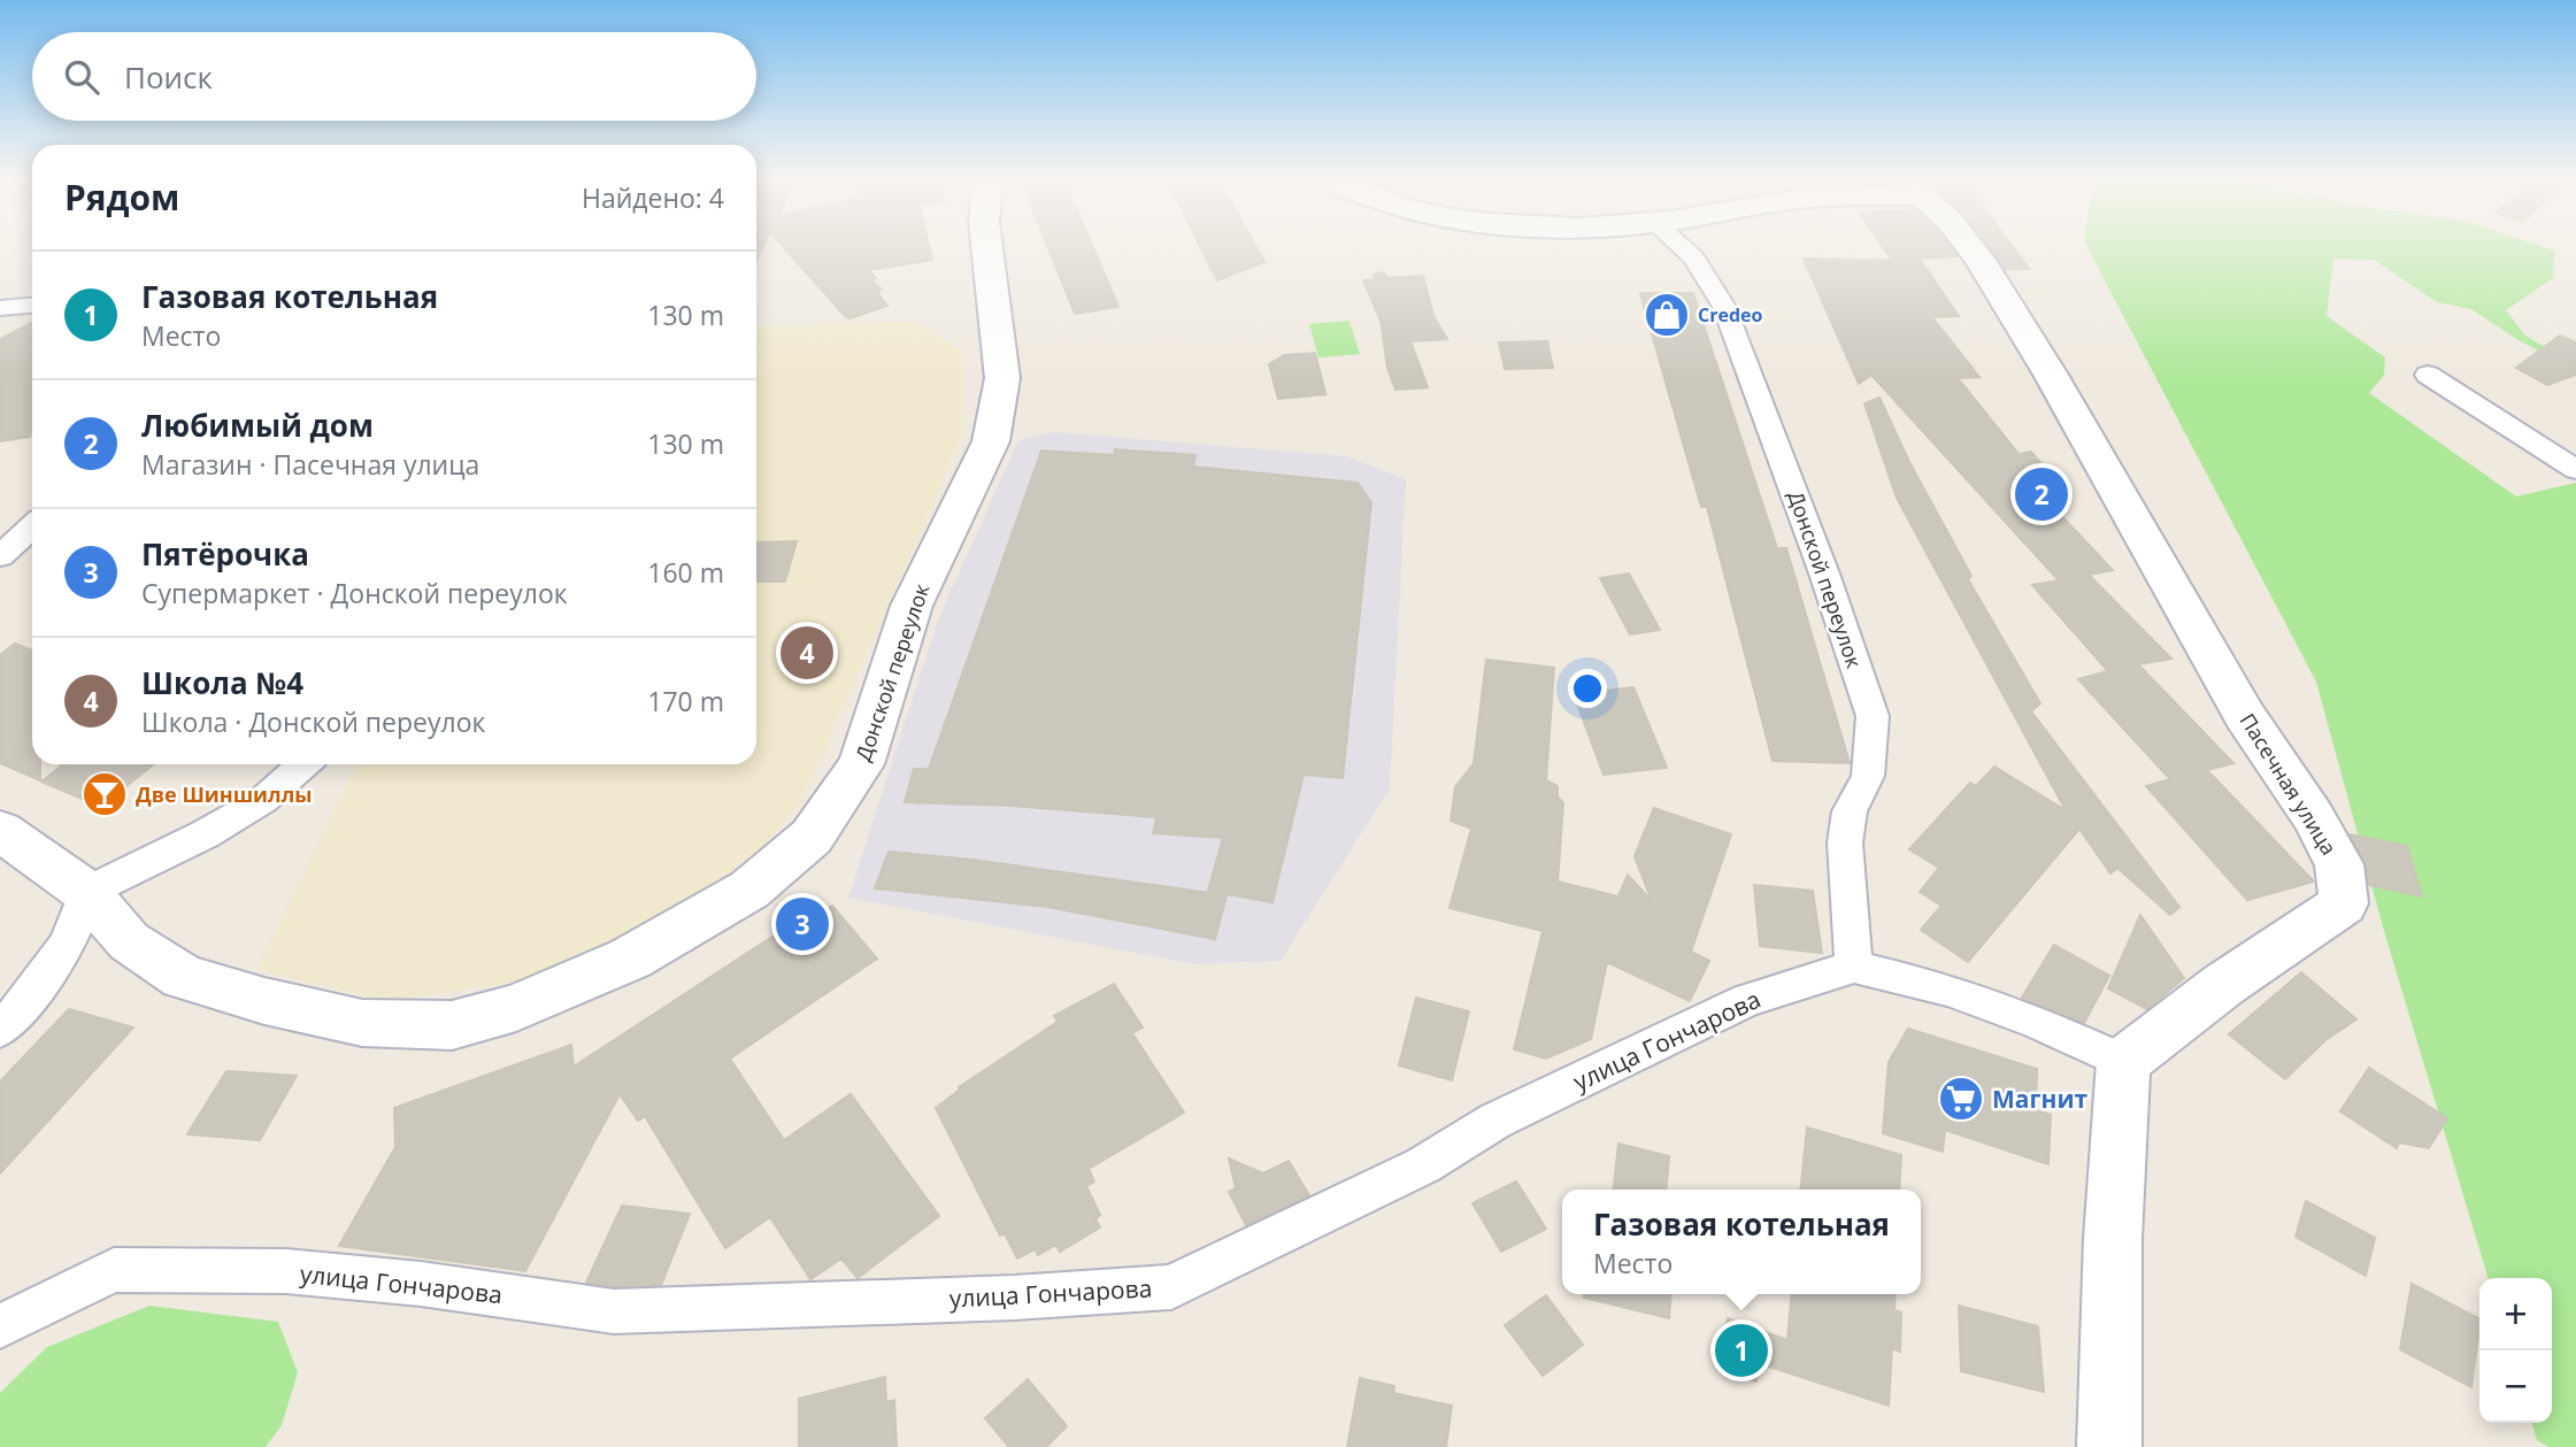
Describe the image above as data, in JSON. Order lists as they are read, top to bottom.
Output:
{
  "streets": {
    "street": ["Донской переулок", "Пасечная улица", "улица Гончарова"]
  },
  "crossings": [
    ["Донской переулок", "улица Гончарова"]
  ],
  "places": {
    "shop": ["Credeo"],
    "bar": ["Две Шиншиллы"],
    "supermarket": ["Магнит"]
  },
  "page": {
    "search": "Поиск",
    "heading": ["Рядом", "Найдено: 4"],
    "list": [
      {
        "mark": "1",
        "name": "Газовая котельная",
        "note": "Место",
        "value": "130 m"
      },
      {
        "mark": "2",
        "name": "Любимый дом",
        "note": "Магазин · Пасечная улица",
        "value": "130 m"
      },
      {
        "mark": "3",
        "name": "Пятёрочка",
        "note": "Супермаркет · Донской переулок",
        "value": "160 m"
      },
      {
        "mark": "4",
        "name": "Школа №4",
        "note": "Школа · Донской переулок",
        "value": "170 m"
      }
    ],
    "pins": [
      "2",
      "4",
      "3",
      "1"
    ],
    "popup": ["Газовая котельная", "Место"],
    "map_buttons": ["+", "−"]
  }
}
